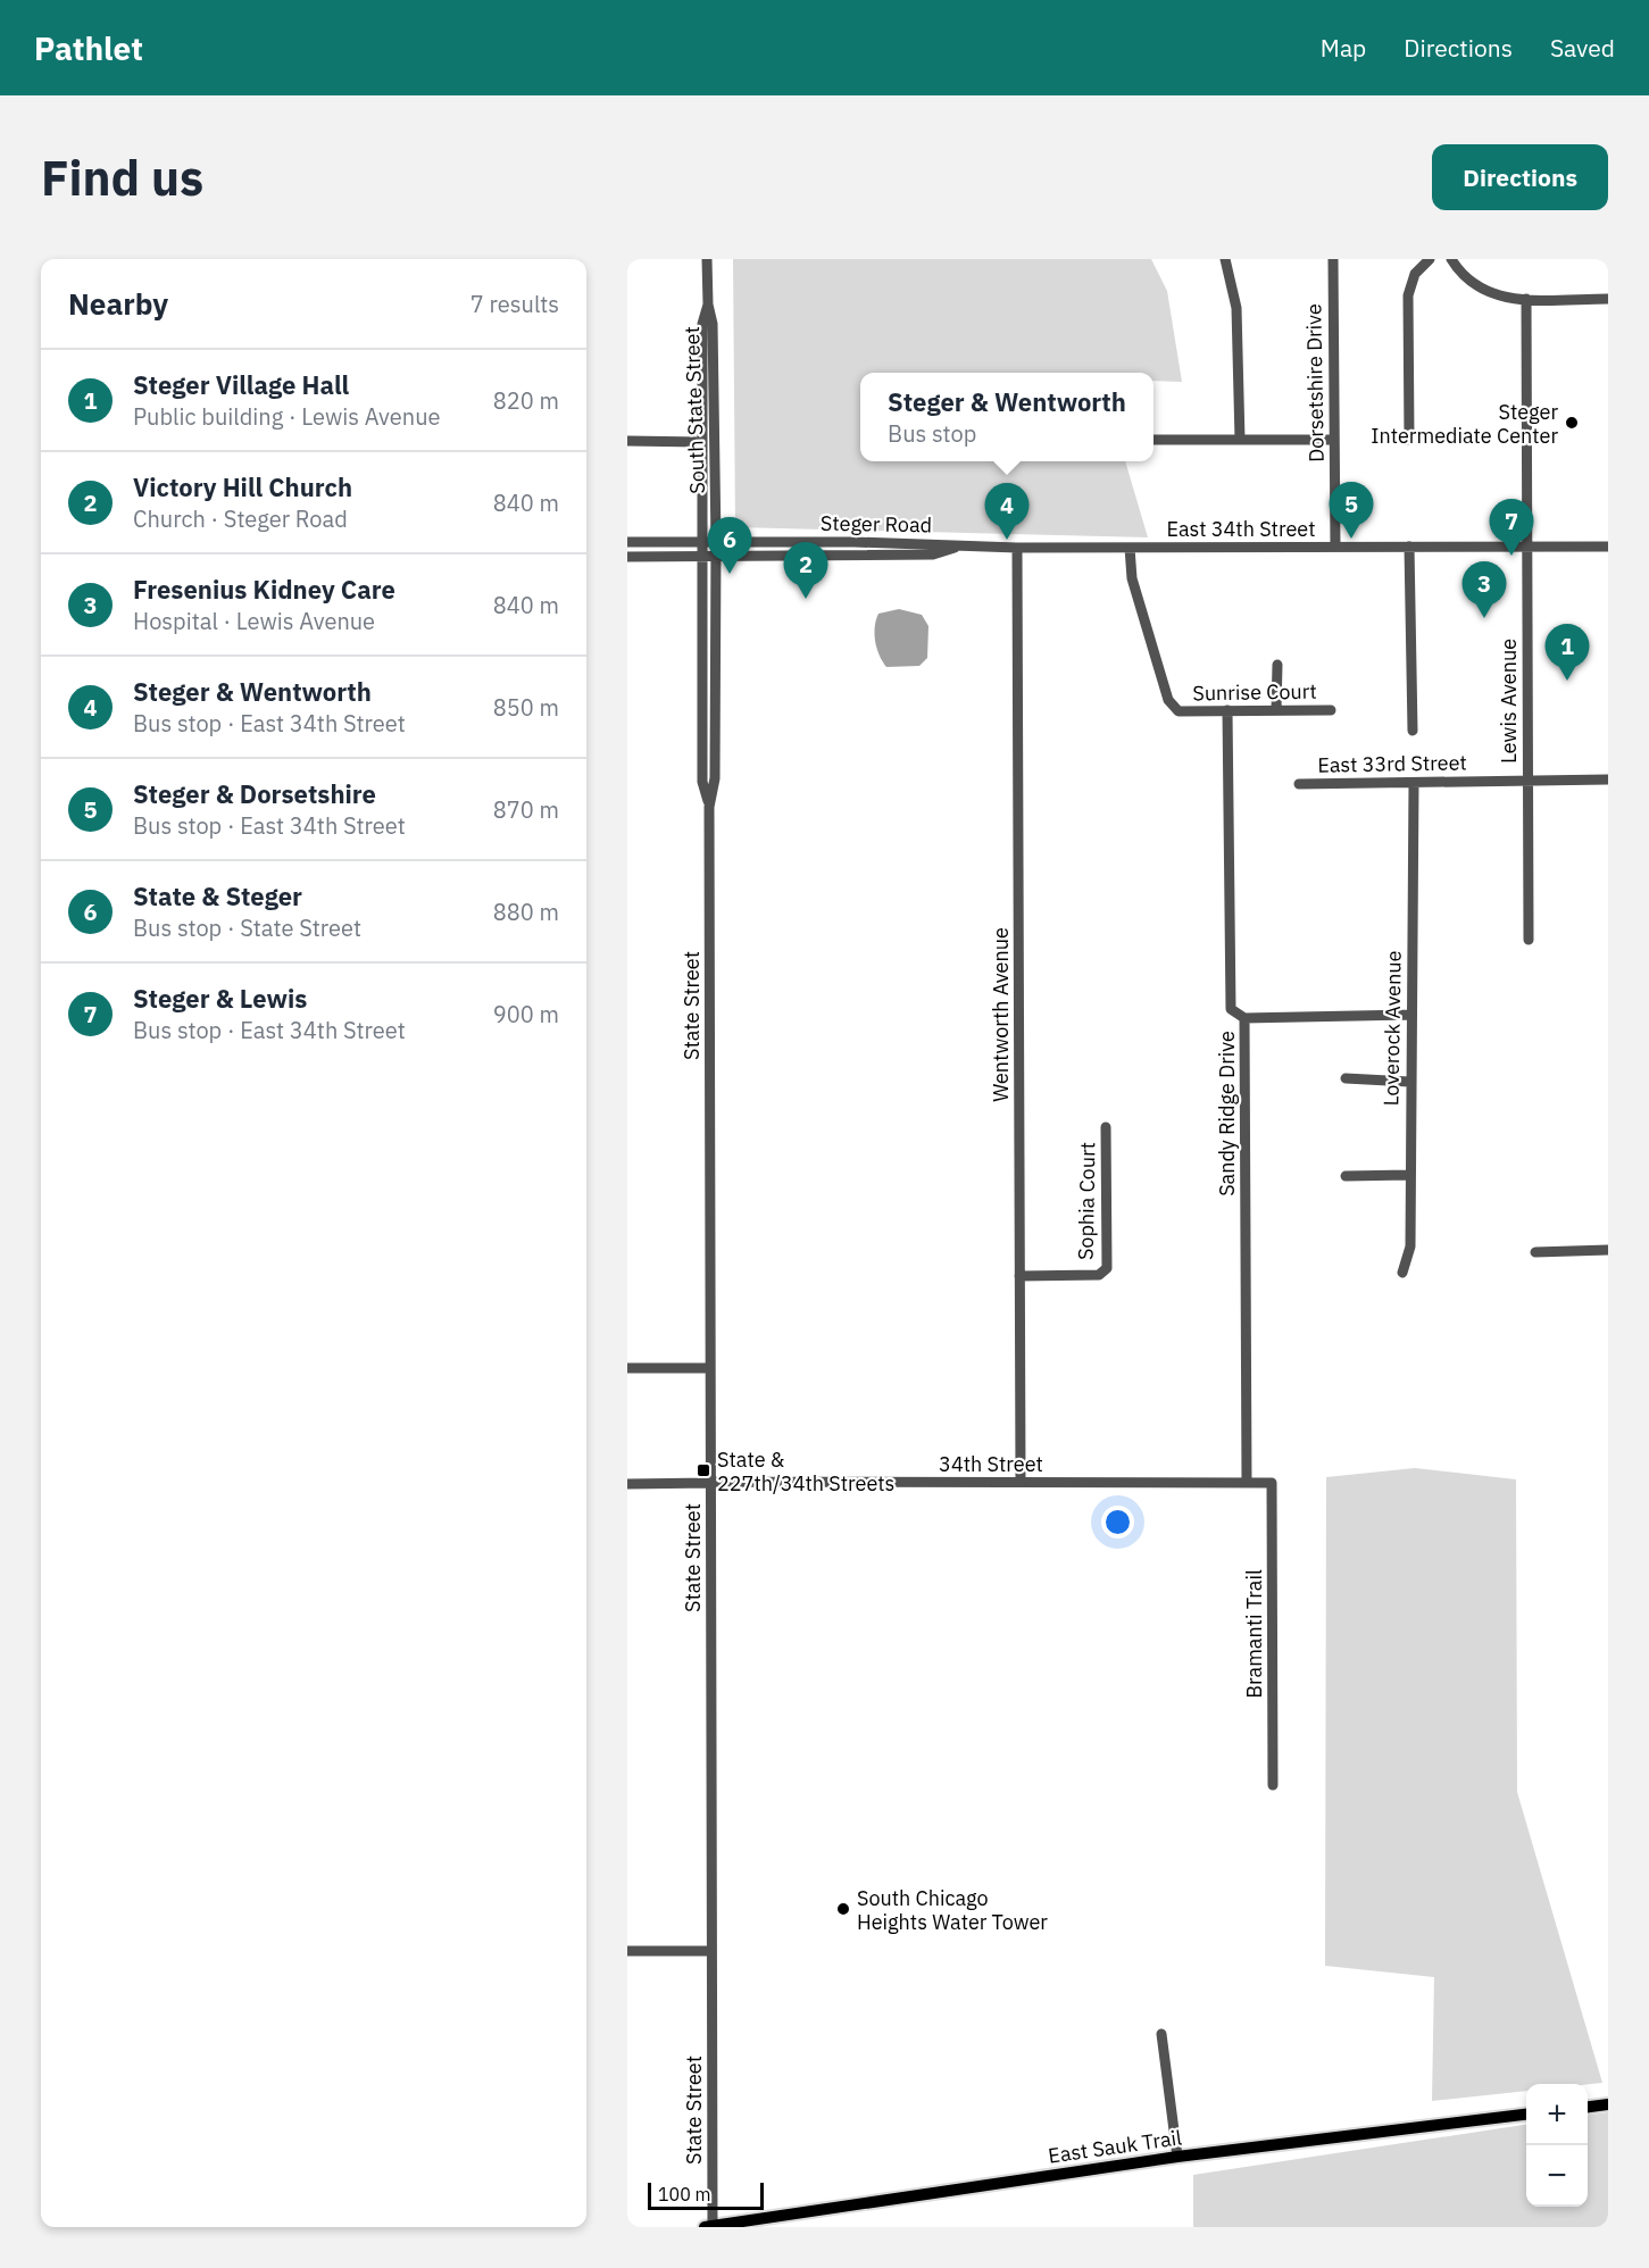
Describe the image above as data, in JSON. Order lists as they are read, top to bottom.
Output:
{
  "streets": {
    "main road": ["East Sauk Trail"],
    "street": [
      "Dorsetshire Drive",
      "South State Street",
      "Steger Road",
      "East 34th Street",
      "Sunrise Court",
      "Lewis Avenue",
      "East 33rd Street",
      "State Street",
      "Wentworth Avenue",
      "Loverock Avenue",
      "Sandy Ridge Drive",
      "Sophia Court",
      "34th Street",
      "Bramanti Trail"
    ]
  },
  "crossings": [
    ["Dorsetshire Drive", "East 34th Street"],
    ["South State Street", "Steger Road"],
    ["South State Street", "State Street"],
    ["Steger Road", "East 34th Street"],
    ["Steger Road", "State Street"],
    ["East 34th Street", "Sunrise Court"],
    ["East 34th Street", "Lewis Avenue"],
    ["East 34th Street", "Wentworth Avenue"],
    ["Sunrise Court", "Sandy Ridge Drive"],
    ["Lewis Avenue", "East 33rd Street"],
    ["East 33rd Street", "Loverock Avenue"],
    ["State Street", "34th Street"],
    ["State Street", "East Sauk Trail"],
    ["Wentworth Avenue", "Sophia Court"],
    ["Wentworth Avenue", "34th Street"],
    ["Sandy Ridge Drive", "34th Street"],
    ["34th Street", "Bramanti Trail"]
  ],
  "places": {
    "other": ["Steger Intermediate Center", "South Chicago Heights Water Tower"],
    "transit": ["State & 227th/34th Streets"]
  },
  "scale_bar": "100 m",
  "page": {
    "header": "Pathlet",
    "nav": ["Map", "Directions", "Saved"],
    "buttons": "Directions",
    "title": "Find us",
    "heading": ["Nearby", "7 results"],
    "list": [
      {
        "mark": "1",
        "name": "Steger Village Hall",
        "note": "Public building · Lewis Avenue",
        "value": "820 m"
      },
      {
        "mark": "2",
        "name": "Victory Hill Church",
        "note": "Church · Steger Road",
        "value": "840 m"
      },
      {
        "mark": "3",
        "name": "Fresenius Kidney Care",
        "note": "Hospital · Lewis Avenue",
        "value": "840 m"
      },
      {
        "mark": "4",
        "name": "Steger & Wentworth",
        "note": "Bus stop · East 34th Street",
        "value": "850 m"
      },
      {
        "mark": "5",
        "name": "Steger & Dorsetshire",
        "note": "Bus stop · East 34th Street",
        "value": "870 m"
      },
      {
        "mark": "6",
        "name": "State & Steger",
        "note": "Bus stop · State Street",
        "value": "880 m"
      },
      {
        "mark": "7",
        "name": "Steger & Lewis",
        "note": "Bus stop · East 34th Street",
        "value": "900 m"
      }
    ],
    "popup": ["Steger & Wentworth", "Bus stop"],
    "pins": [
      "5",
      "4",
      "7",
      "6",
      "2",
      "3",
      "1"
    ],
    "map_buttons": ["+", "−"],
    "scale": "100 m"
  }
}
